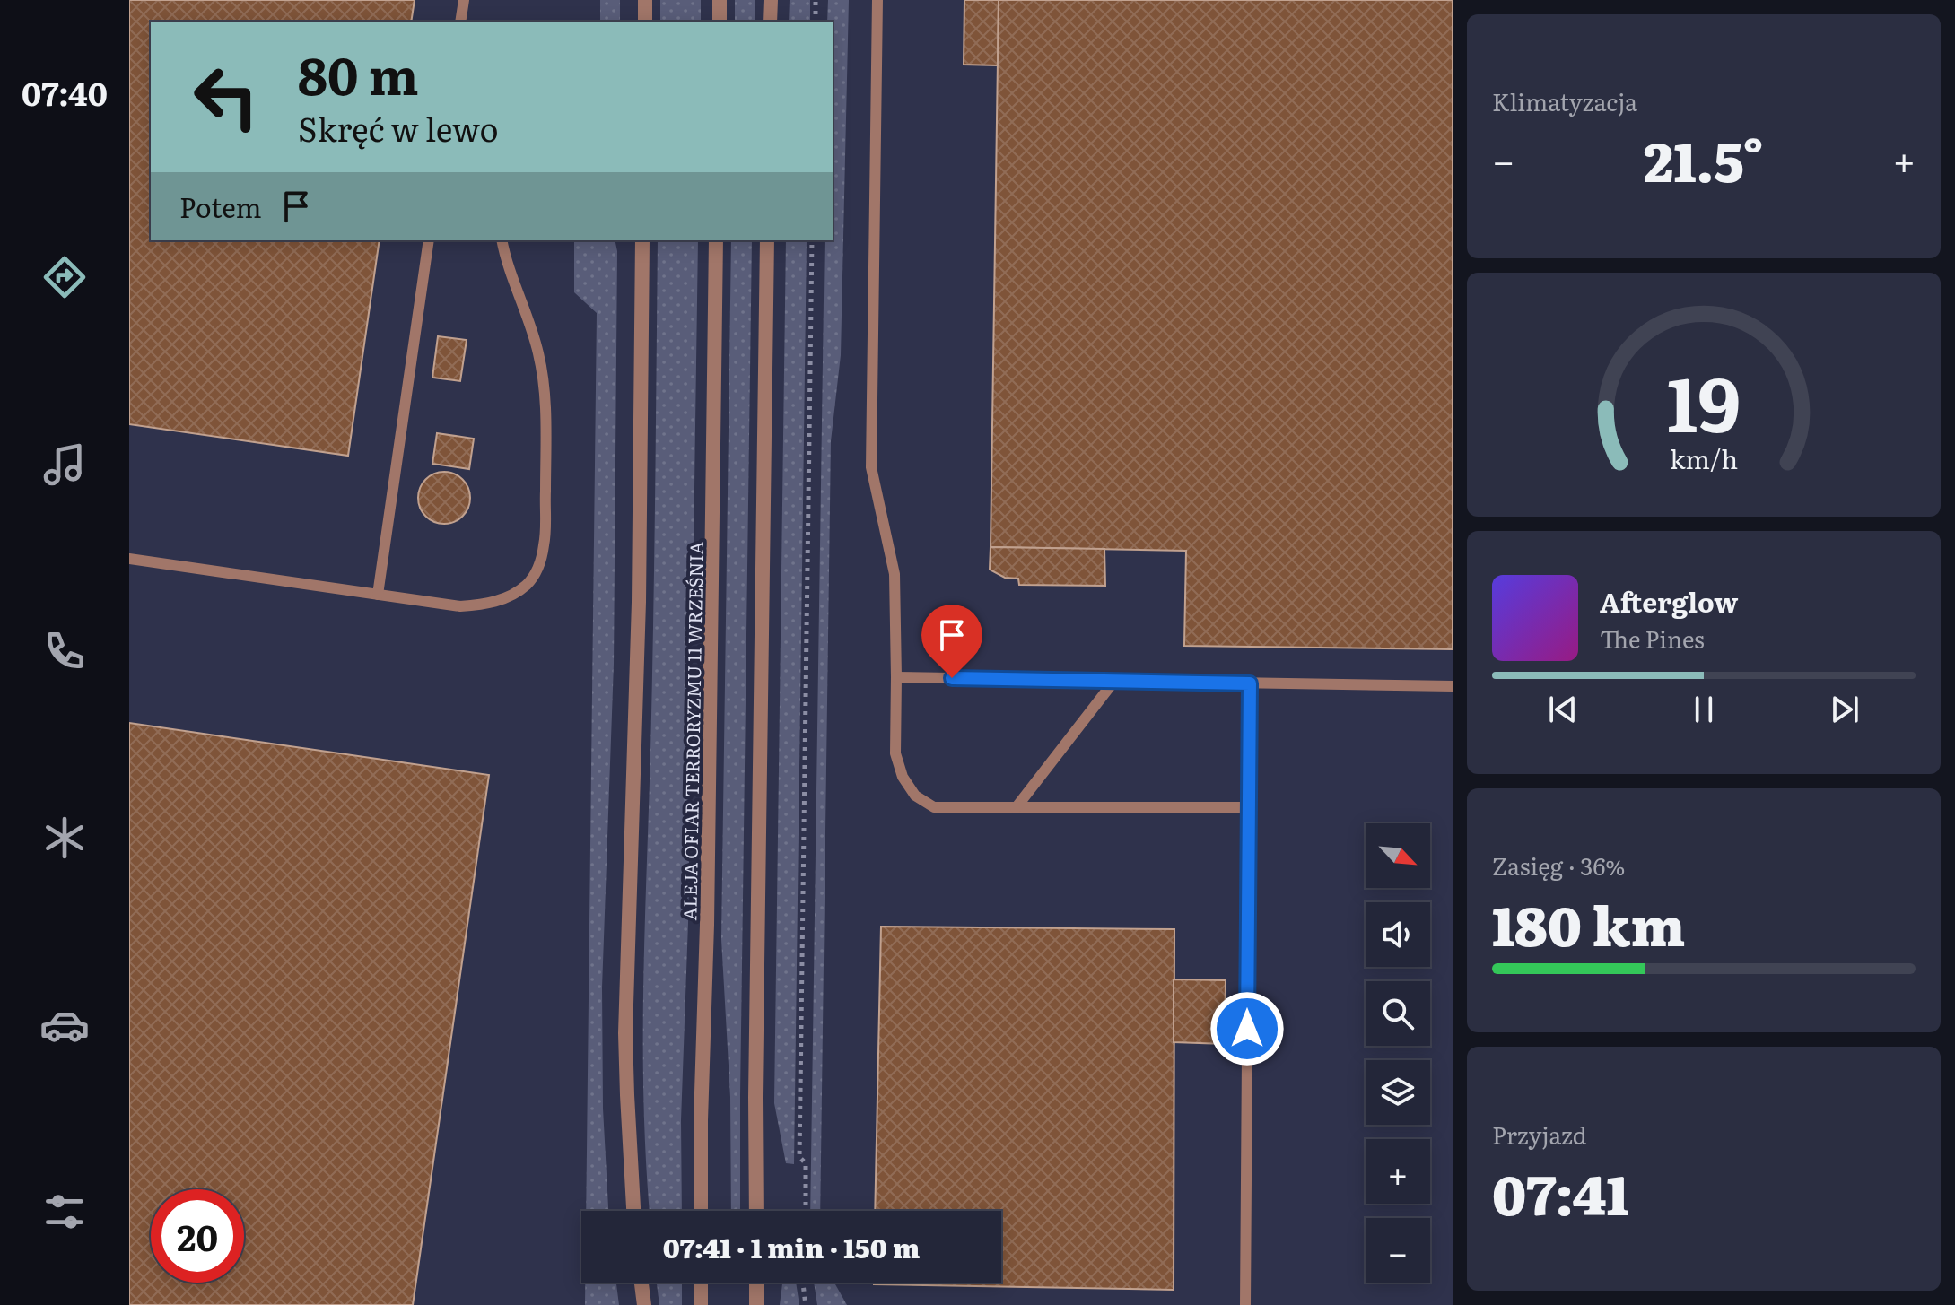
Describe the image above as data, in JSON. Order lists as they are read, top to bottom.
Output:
{
  "streets": {
    "street": ["ALEJA OFIAR TERRORYZMU 11 WRZEŚNIA"]
  },
  "north": "bottom right",
  "page": {
    "tabs": "07:40",
    "tile": [
      "Klimatyzacja",
      ["Zasięg · 36%", "180 km"],
      ["Przyjazd", "07:41"]
    ],
    "turn": ["80 m", "Skręć w lewo"],
    "heat": ["−", "21.5°", "+"],
    "then": "Potem",
    "song": ["Afterglow", "The Pines"],
    "map_buttons": ["+", "−"],
    "limit": "20",
    "trip": "07:41 · 1 min · 150 m",
    "gauge": ["19", "km/h"]
  }
}
